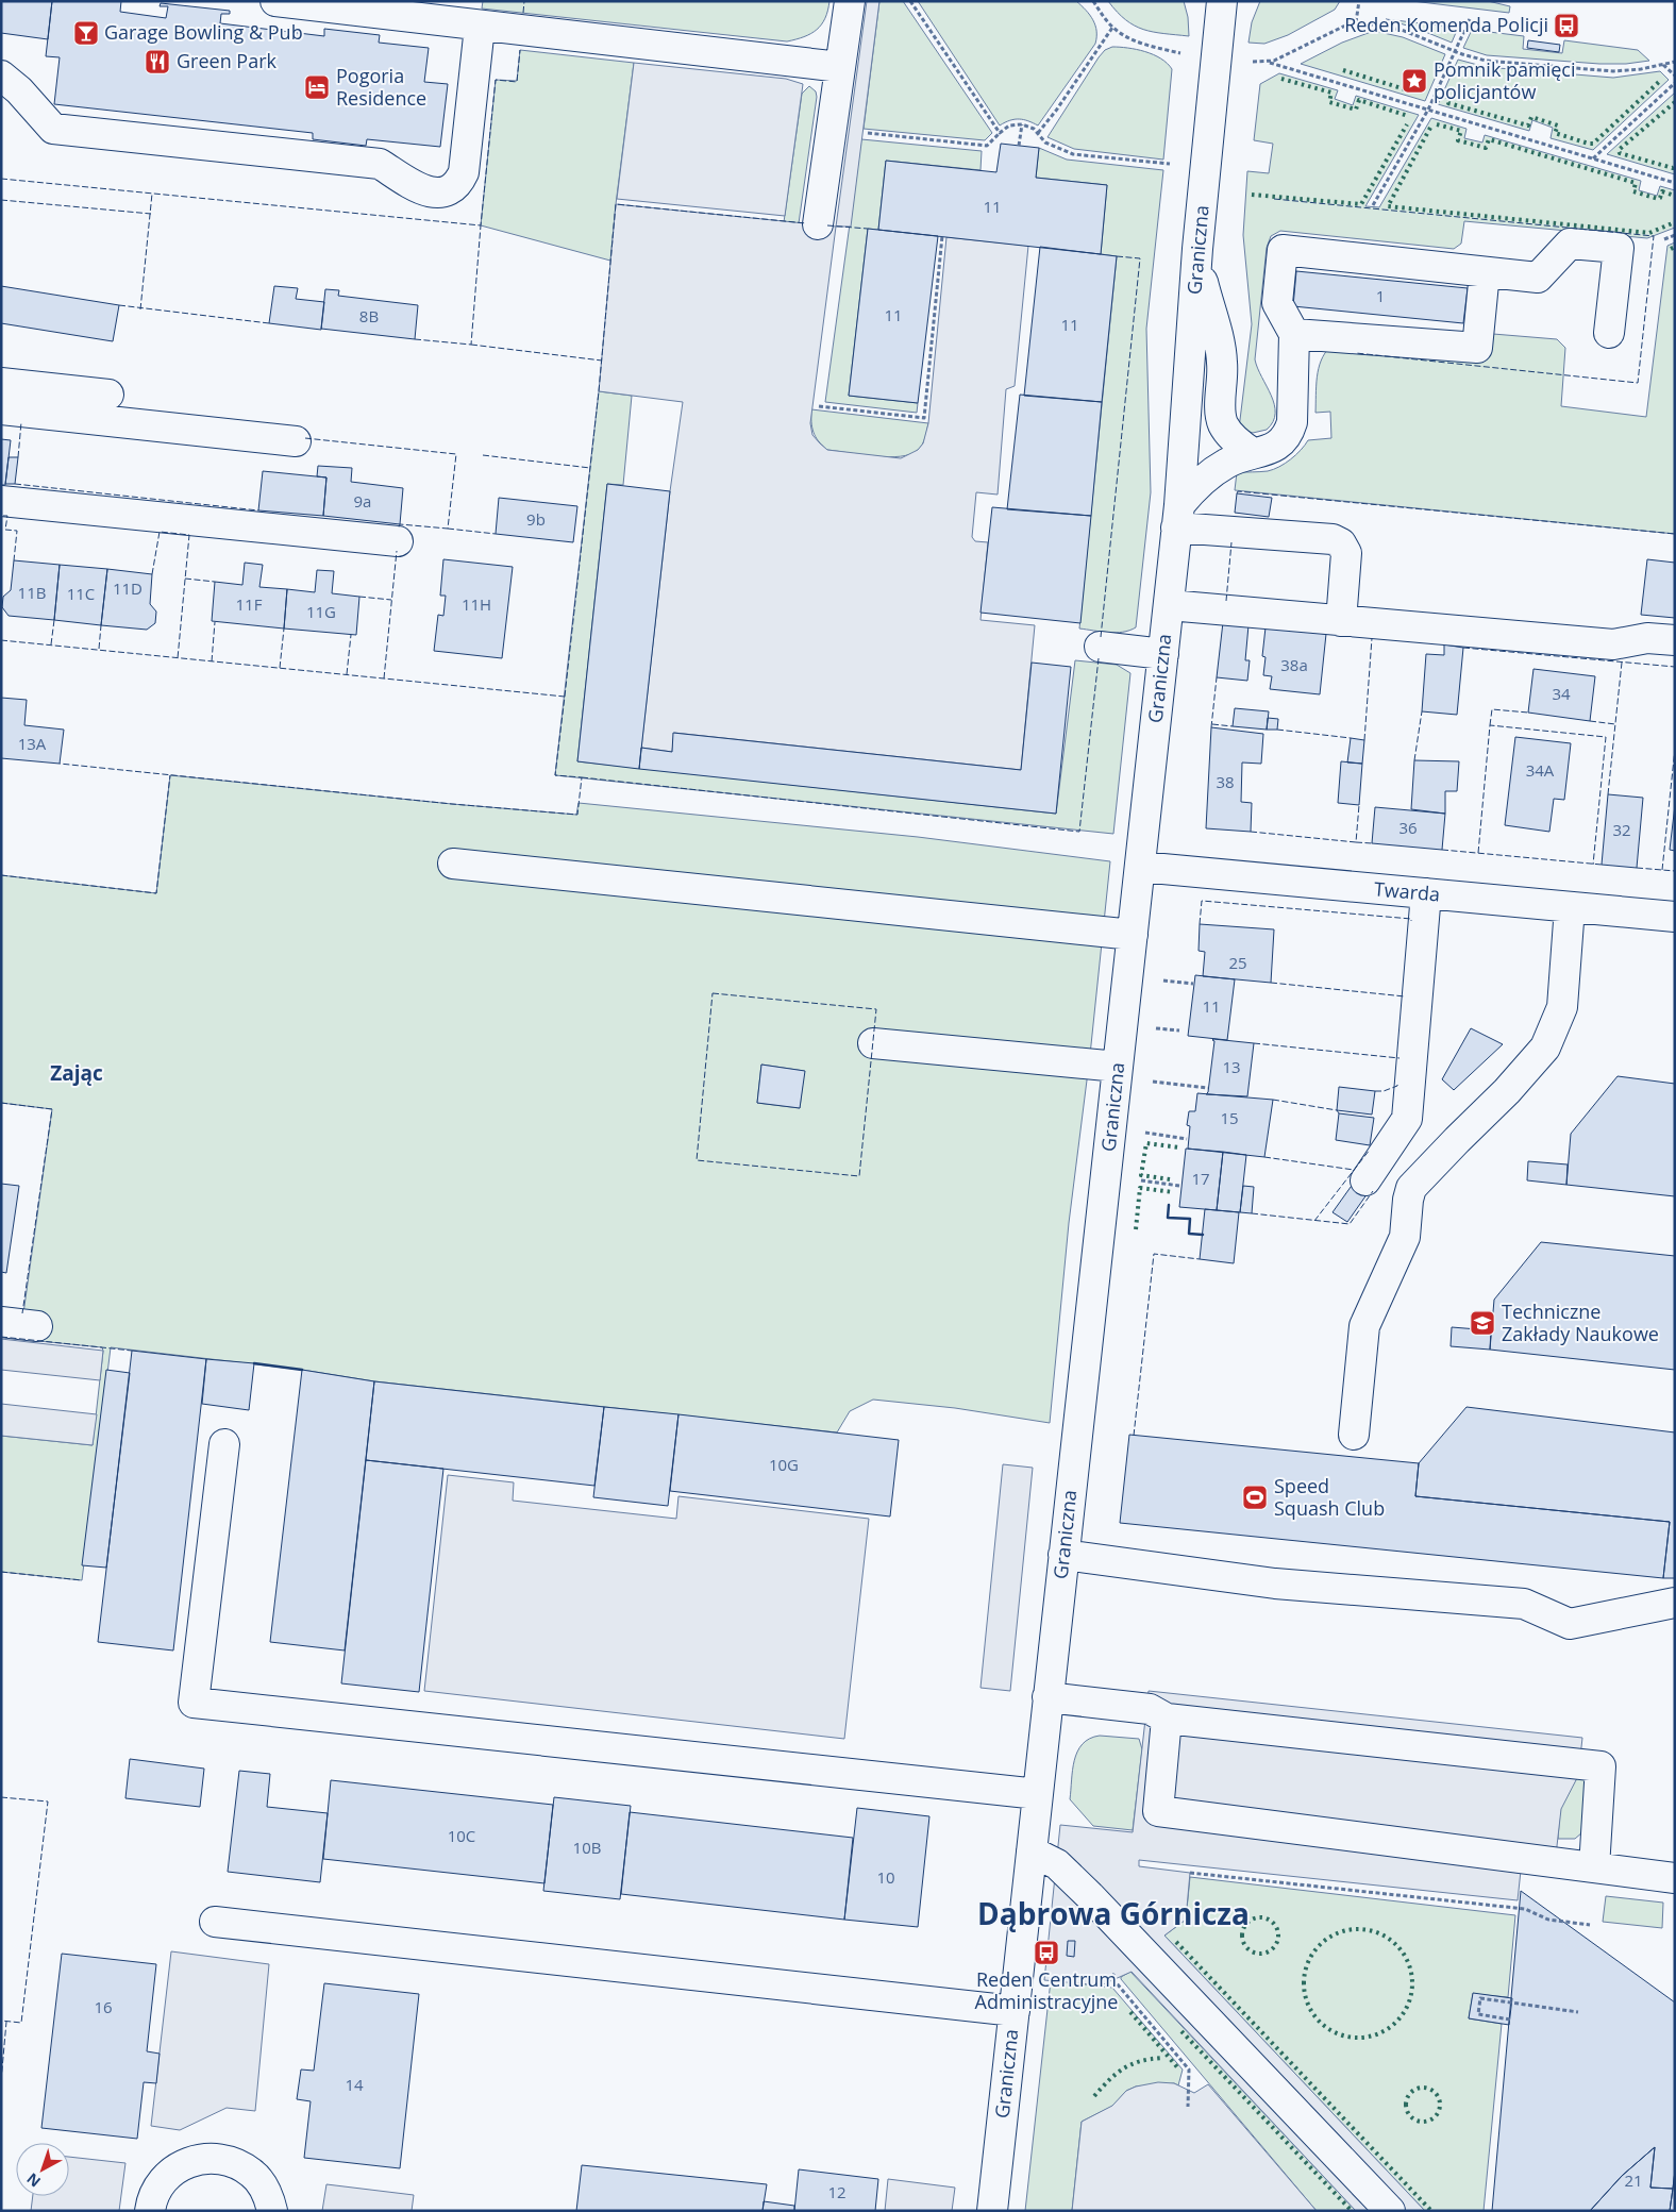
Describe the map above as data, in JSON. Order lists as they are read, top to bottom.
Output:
{
  "streets": {
    "street": ["Graniczna", "Twarda"]
  },
  "crossings": [
    ["Graniczna", "Twarda"]
  ],
  "districts": ["Zając", "Dąbrowa Górnicza"],
  "places": {
    "bus stop": ["Reden Komenda Policji", "Reden Centrum Administracyjne"],
    "bar": ["Garage Bowling & Pub"],
    "restaurant": ["Green Park"],
    "place": ["Pomnik pamięci policjantów"],
    "hotel": ["Pogoria Residence"],
    "school or university": ["Techniczne Zakłady Naukowe"],
    "sports": ["Speed Squash Club"]
  },
  "house_numbers": [
    "11",
    "1",
    "11",
    "8B",
    "11",
    "9a",
    "9b",
    "11D",
    "11B",
    "11C",
    "11F",
    "11H",
    "11G",
    "38a",
    "34",
    "13A",
    "34A",
    "38",
    "36",
    "32",
    "25",
    "11",
    "13",
    "15",
    "17",
    "10G",
    "10C",
    "10B",
    "10",
    "16",
    "14",
    "21",
    "12"
  ],
  "north": "bottom left"
}
